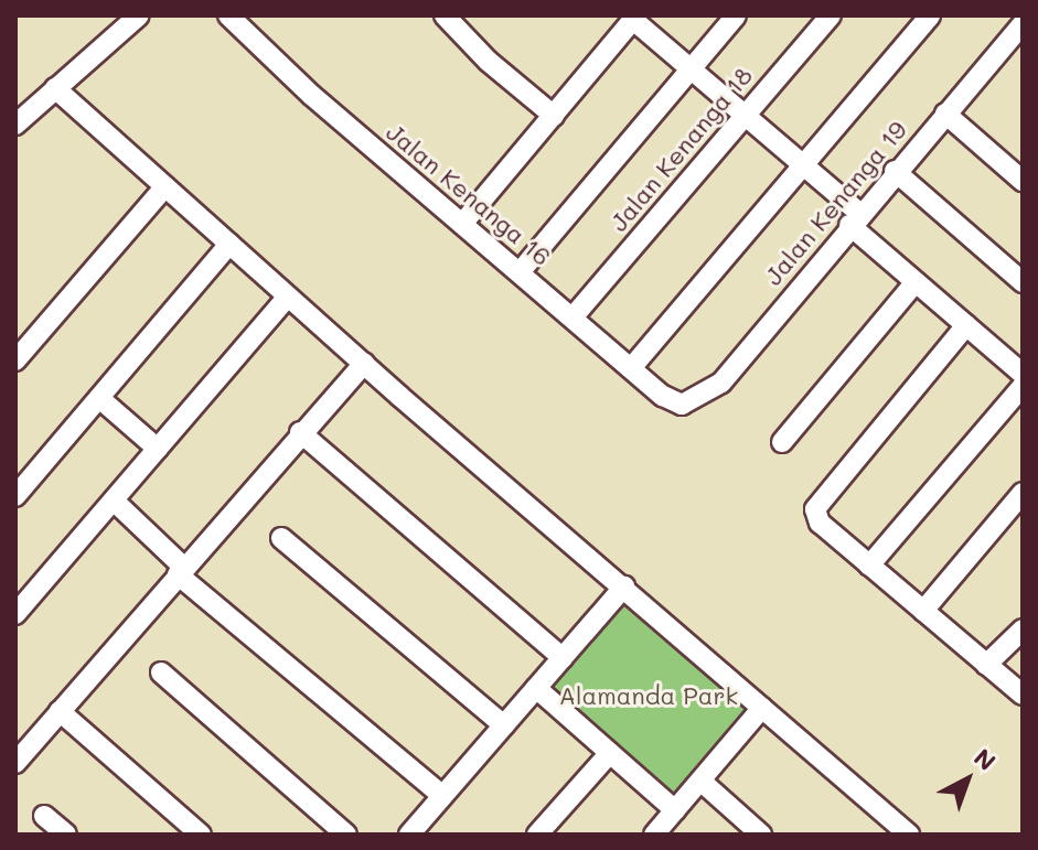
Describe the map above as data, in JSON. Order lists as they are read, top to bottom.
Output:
{
  "streets": {
    "street": ["Jalan Kenanga 18", "Jalan Kenanga 16", "Jalan Kenanga 19"]
  },
  "crossings": [
    ["Jalan Kenanga 18", "Jalan Kenanga 16"],
    ["Jalan Kenanga 16", "Jalan Kenanga 19"]
  ],
  "parks": ["Alamanda Park"],
  "north": "top right"
}
